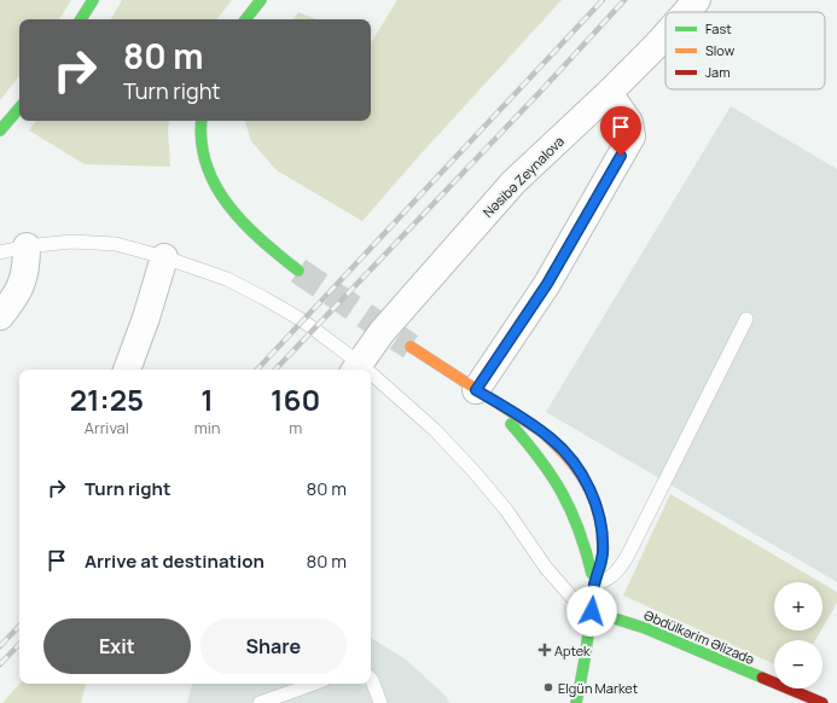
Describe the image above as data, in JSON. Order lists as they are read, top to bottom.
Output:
{
  "streets": {
    "street": ["Nəsibə Zeynalova", "Əbdülkərim Əlizadə"]
  },
  "places": {
    "health": ["Aptek"],
    "other": ["Elgün Market"]
  },
  "legend": ["Fast", "Slow", "Jam"],
  "page": {
    "turn": ["80 m", "Turn right"],
    "eta": [
      "21:25",
      "Arrival",
      "1",
      "min",
      "160",
      "m"
    ],
    "list": [
      {
        "name": "Turn right",
        "value": "80 m"
      },
      {
        "name": "Arrive at destination",
        "value": "80 m"
      }
    ],
    "map_buttons": ["+", "−"],
    "buttons": ["Exit", "Share"]
  }
}
